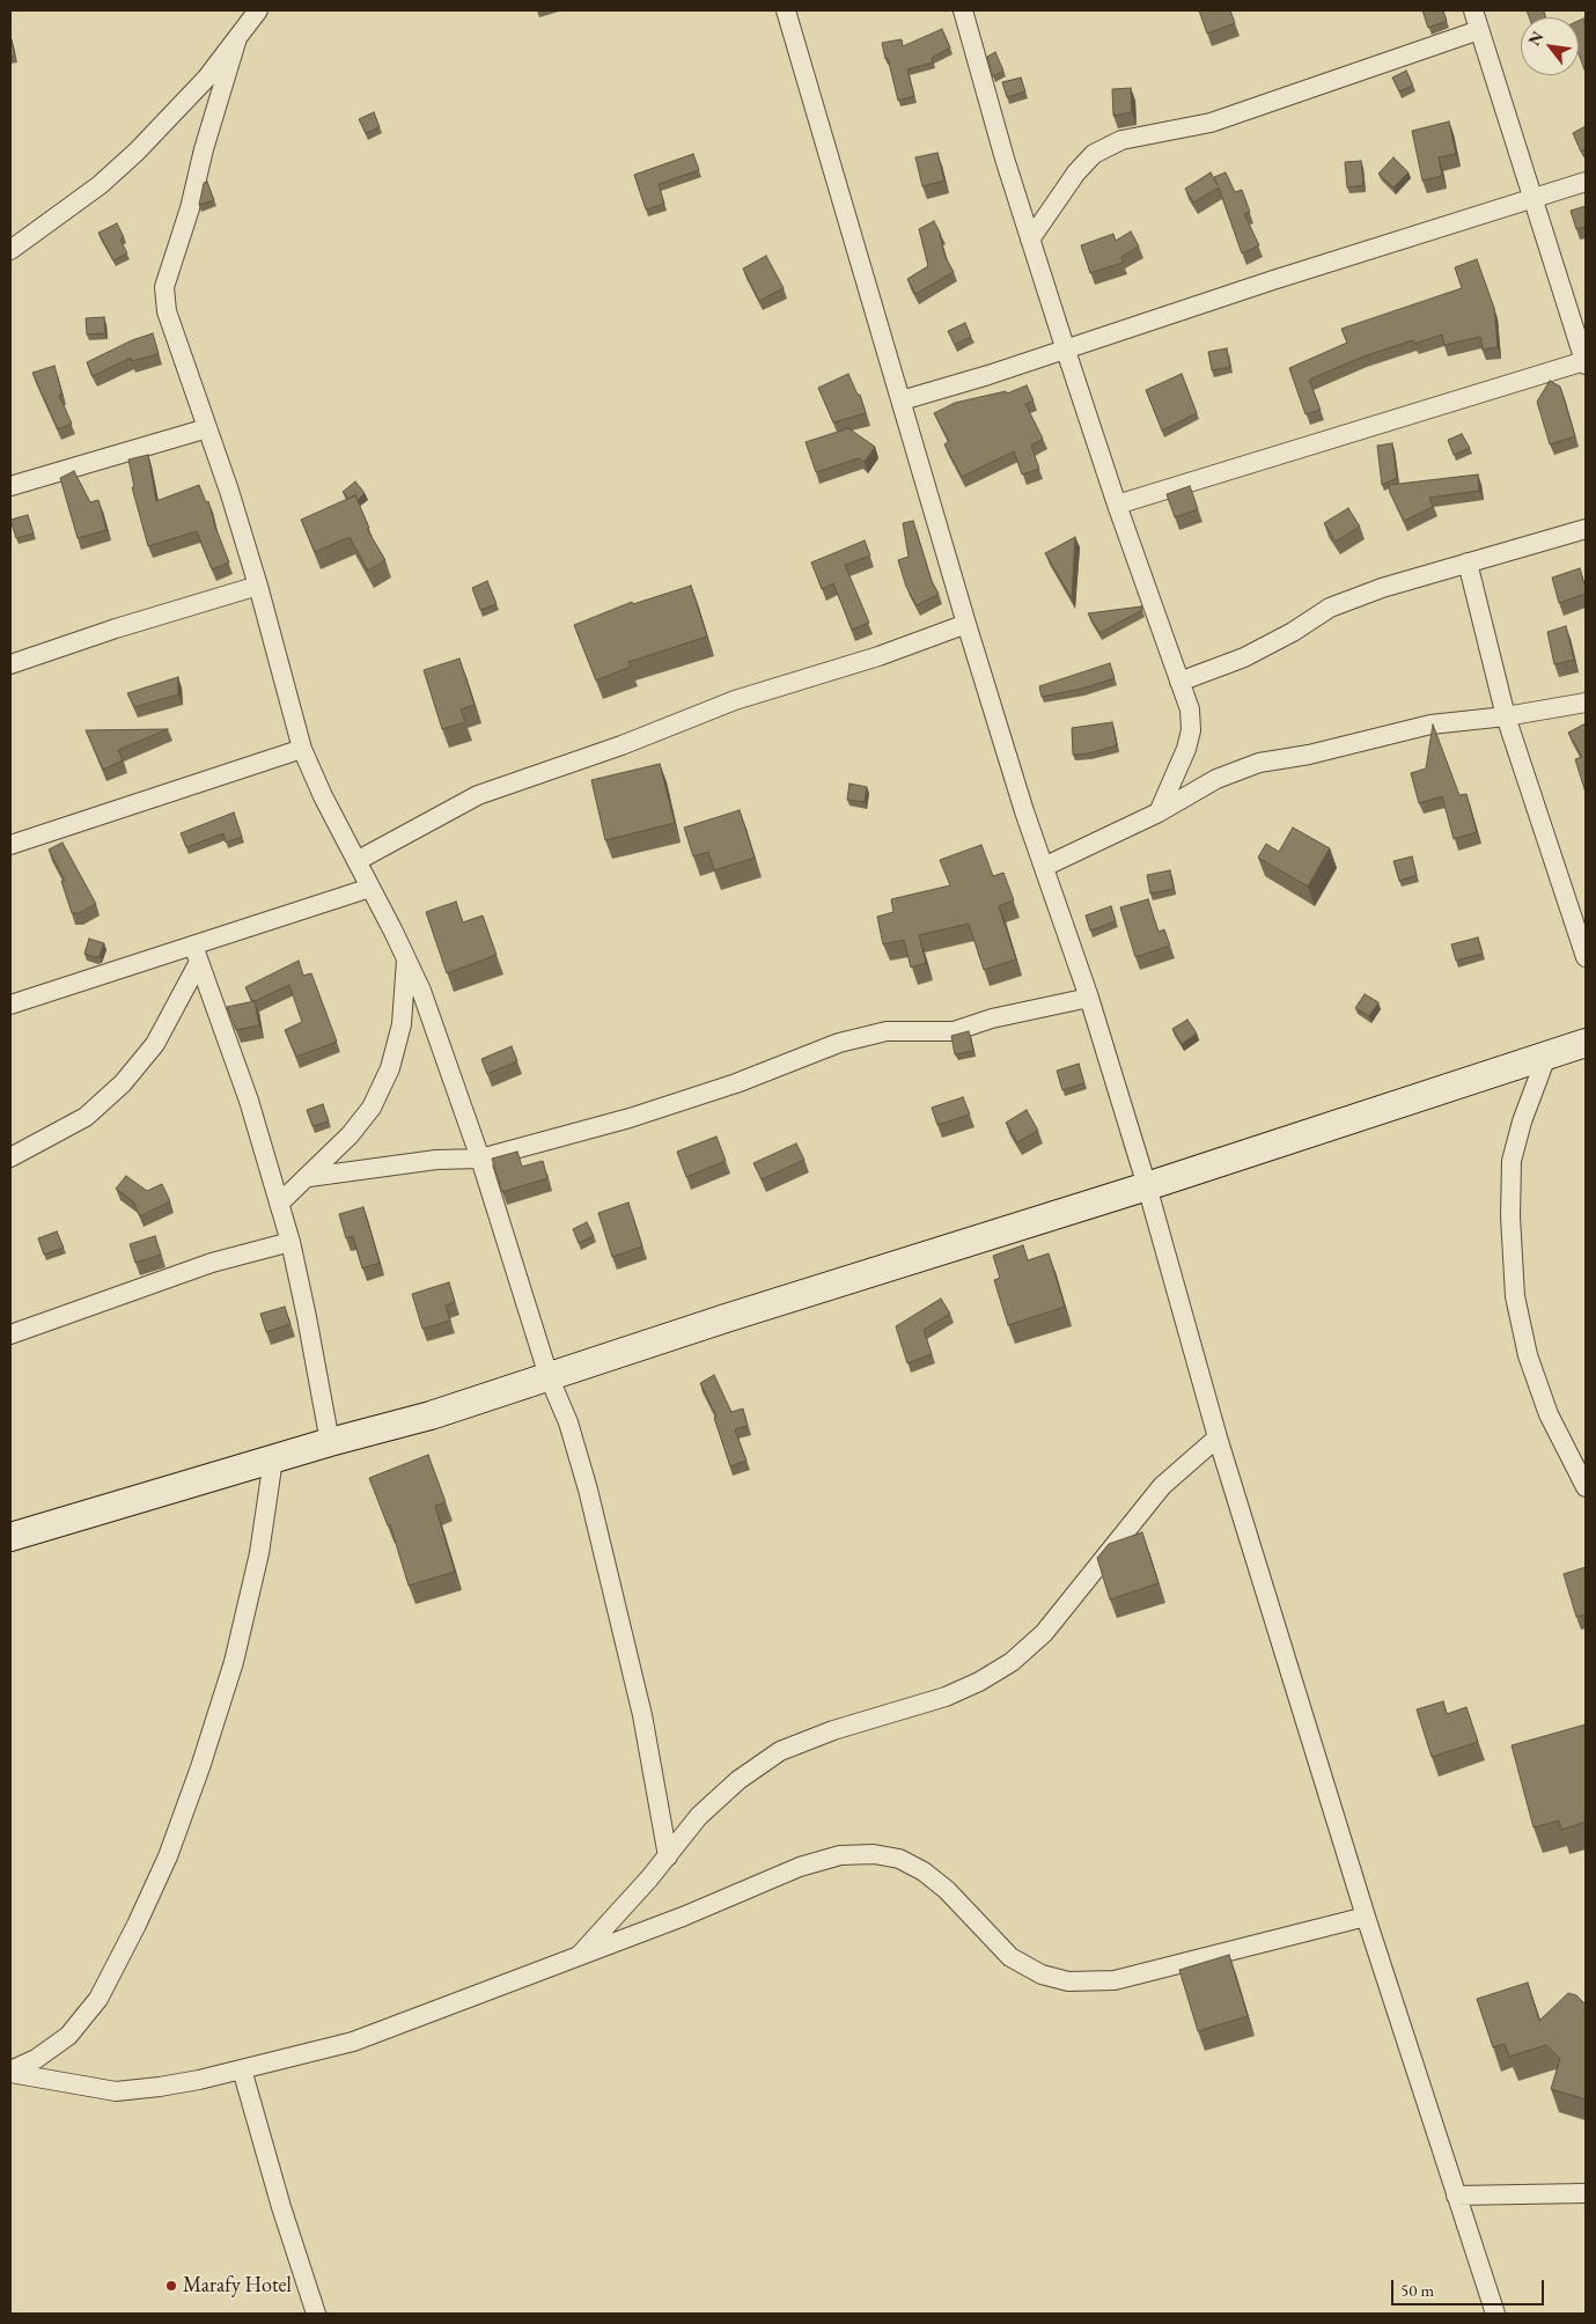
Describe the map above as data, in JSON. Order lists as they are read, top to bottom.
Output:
{
  "places": ["Marafy Hotel"],
  "scale_bar": "50 m",
  "north": "top left"
}
